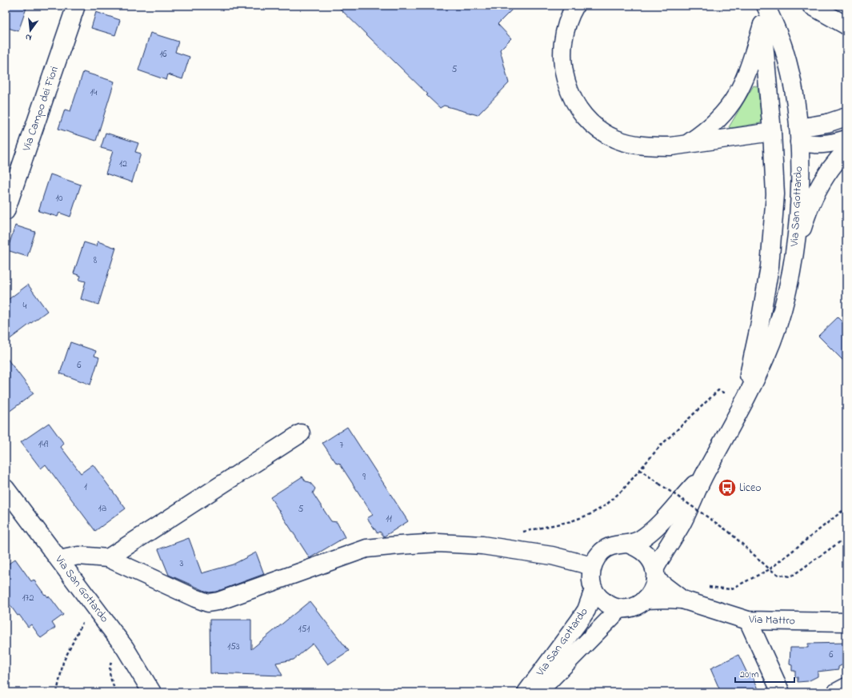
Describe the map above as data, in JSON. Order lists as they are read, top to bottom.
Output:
{
  "streets": {
    "main road": ["Via Campo dei Fiori", "Via San Gottardo", "Via Mattro"]
  },
  "crossings": [
    ["Via San Gottardo", "Via Mattro"]
  ],
  "places": {
    "bus stop": ["Liceo"]
  },
  "house_numbers": [
    "16",
    "5",
    "14",
    "12",
    "10",
    "8",
    "4",
    "6",
    "149",
    "7",
    "9",
    "1",
    "1a",
    "5",
    "11",
    "3",
    "172",
    "151",
    "153",
    "6"
  ],
  "scale_bar": "20 m",
  "north": "bottom"
}
